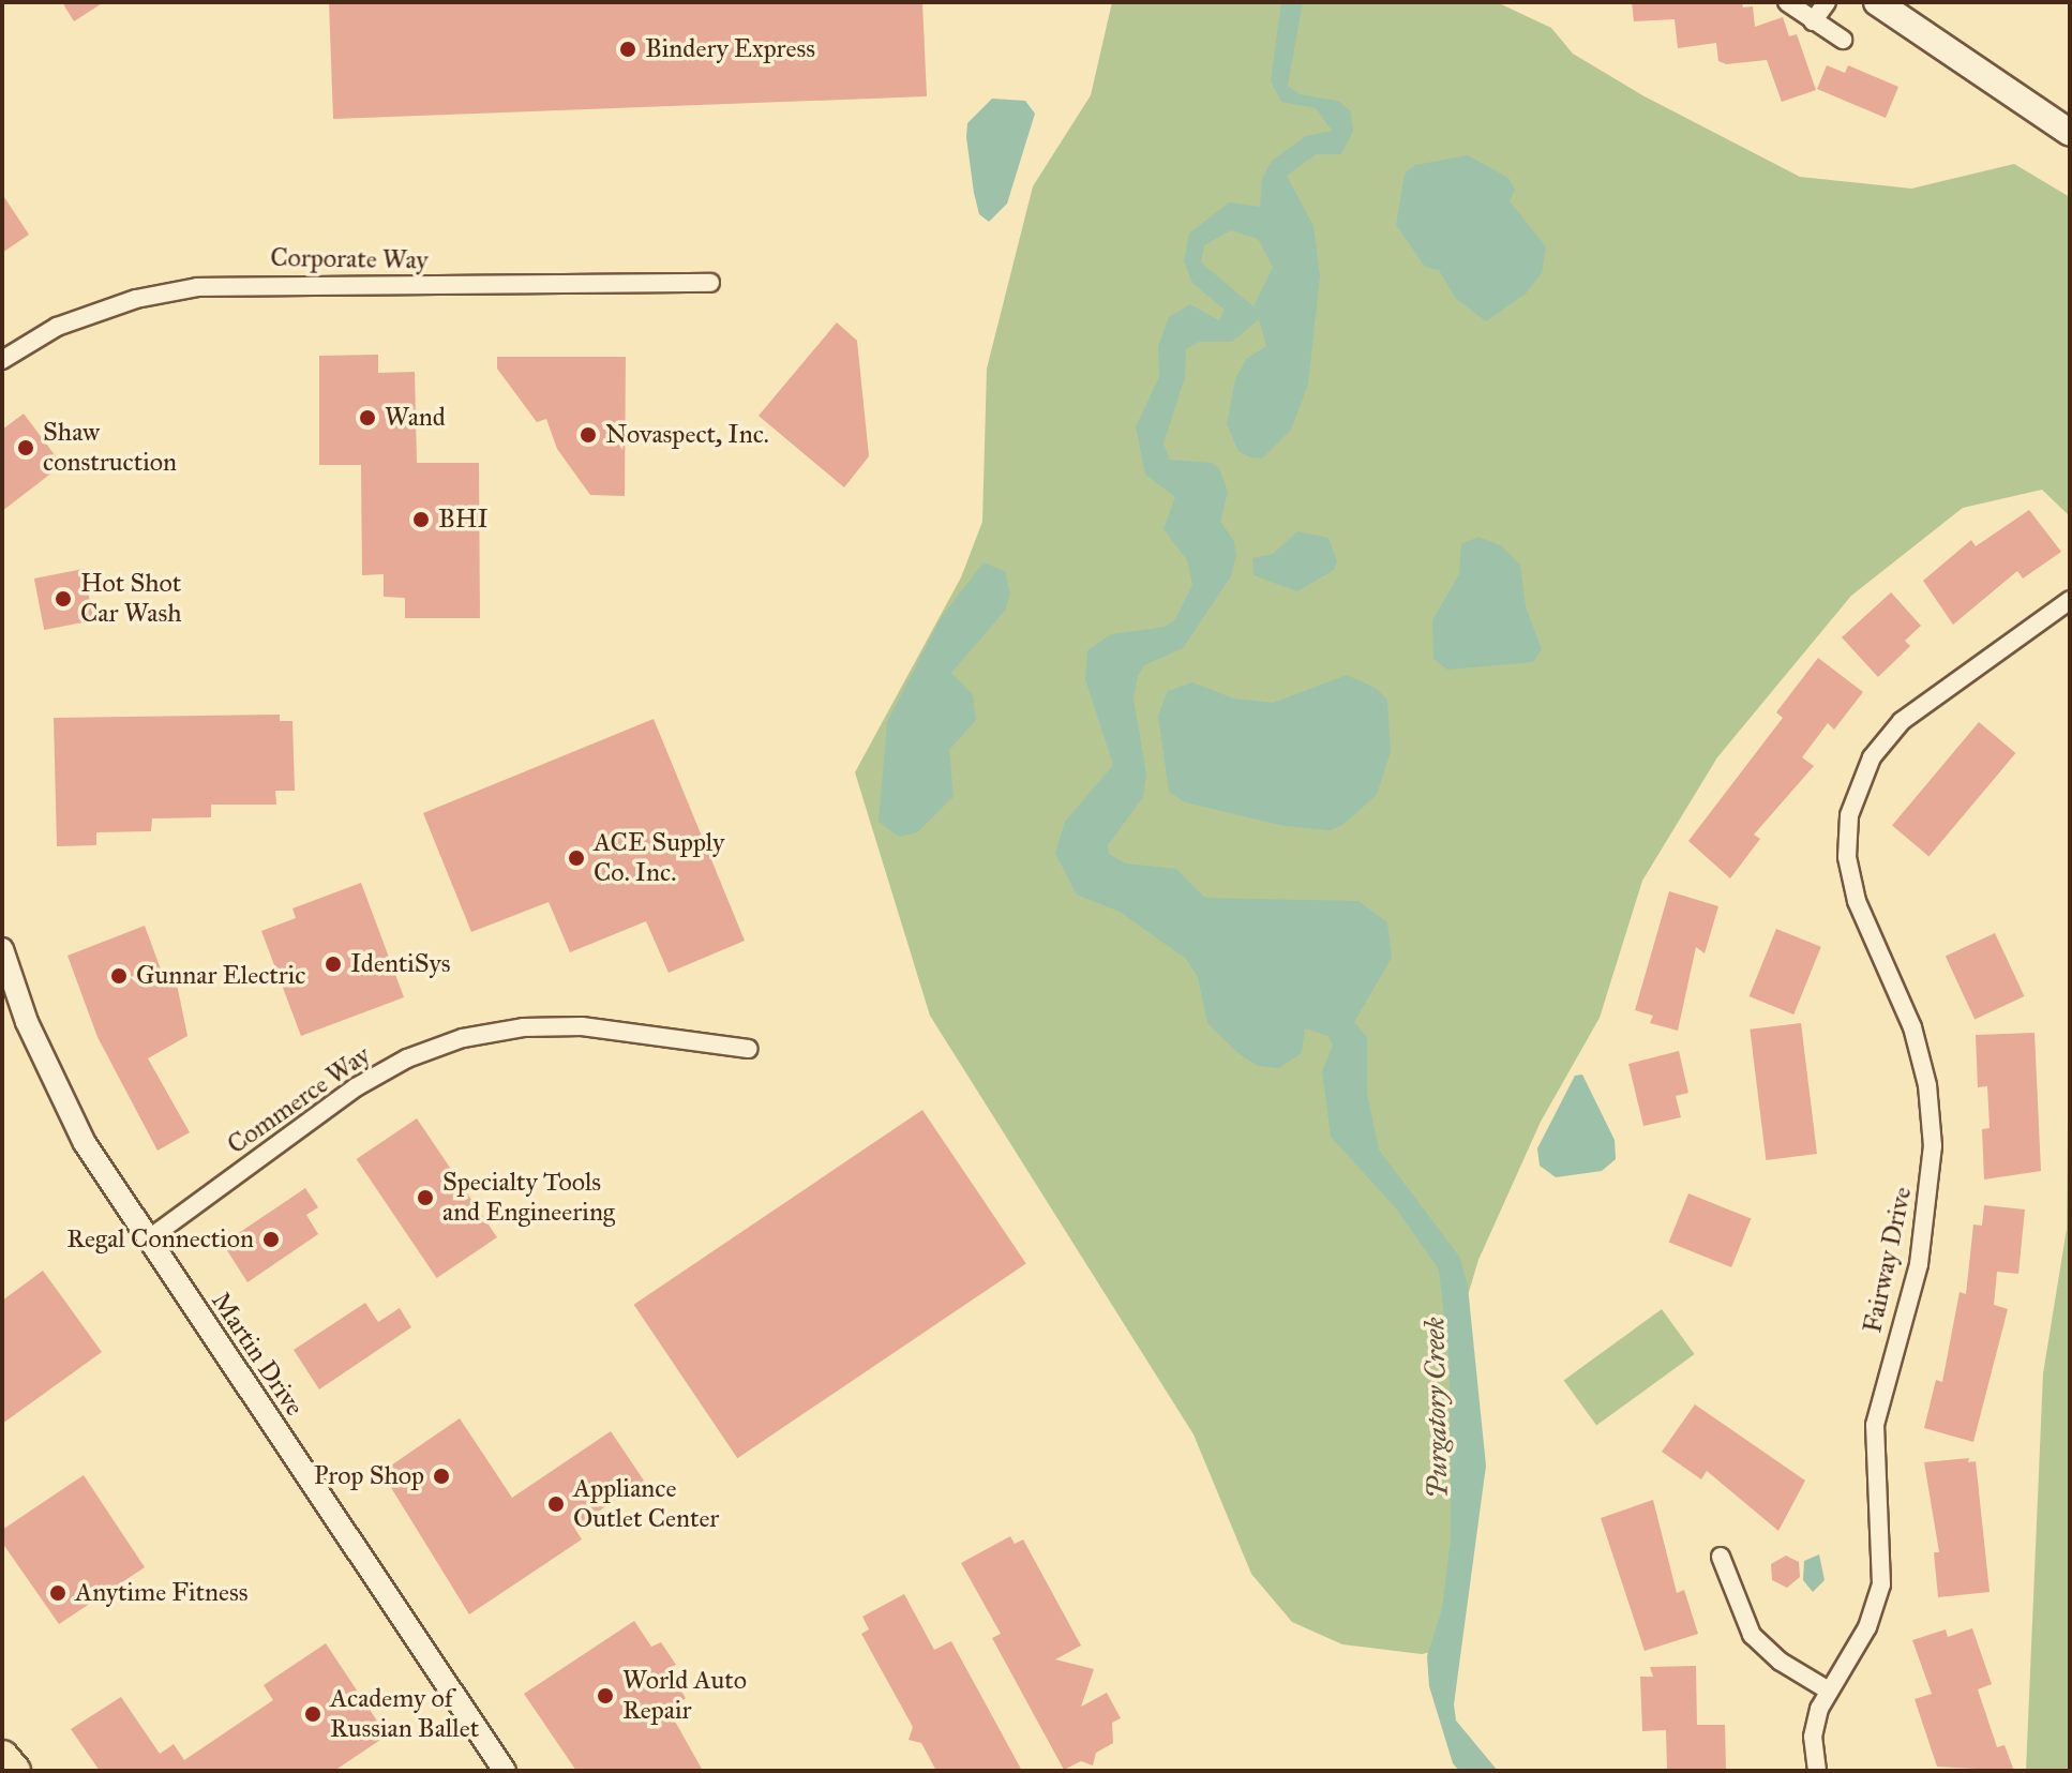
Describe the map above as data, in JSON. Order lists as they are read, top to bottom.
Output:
{
  "streets": {
    "street": [
      "Corporate Way",
      "Commerce Way",
      "Fairway Drive",
      "Martin Drive"
    ]
  },
  "crossings": [
    ["Commerce Way", "Martin Drive"]
  ],
  "water": ["Purgatory Creek"],
  "places": [
    "Bindery Express",
    "Wand",
    "Novaspect, Inc.",
    "Shaw construction",
    "BHI",
    "Hot Shot Car Wash",
    "ACE Supply Co. Inc.",
    "IdentiSys",
    "Gunnar Electric",
    "Specialty Tools and Engineering",
    "Regal Connection",
    "Prop Shop",
    "Appliance Outlet Center",
    "Anytime Fitness",
    "World Auto Repair",
    "Academy of Russian Ballet"
  ]
}
